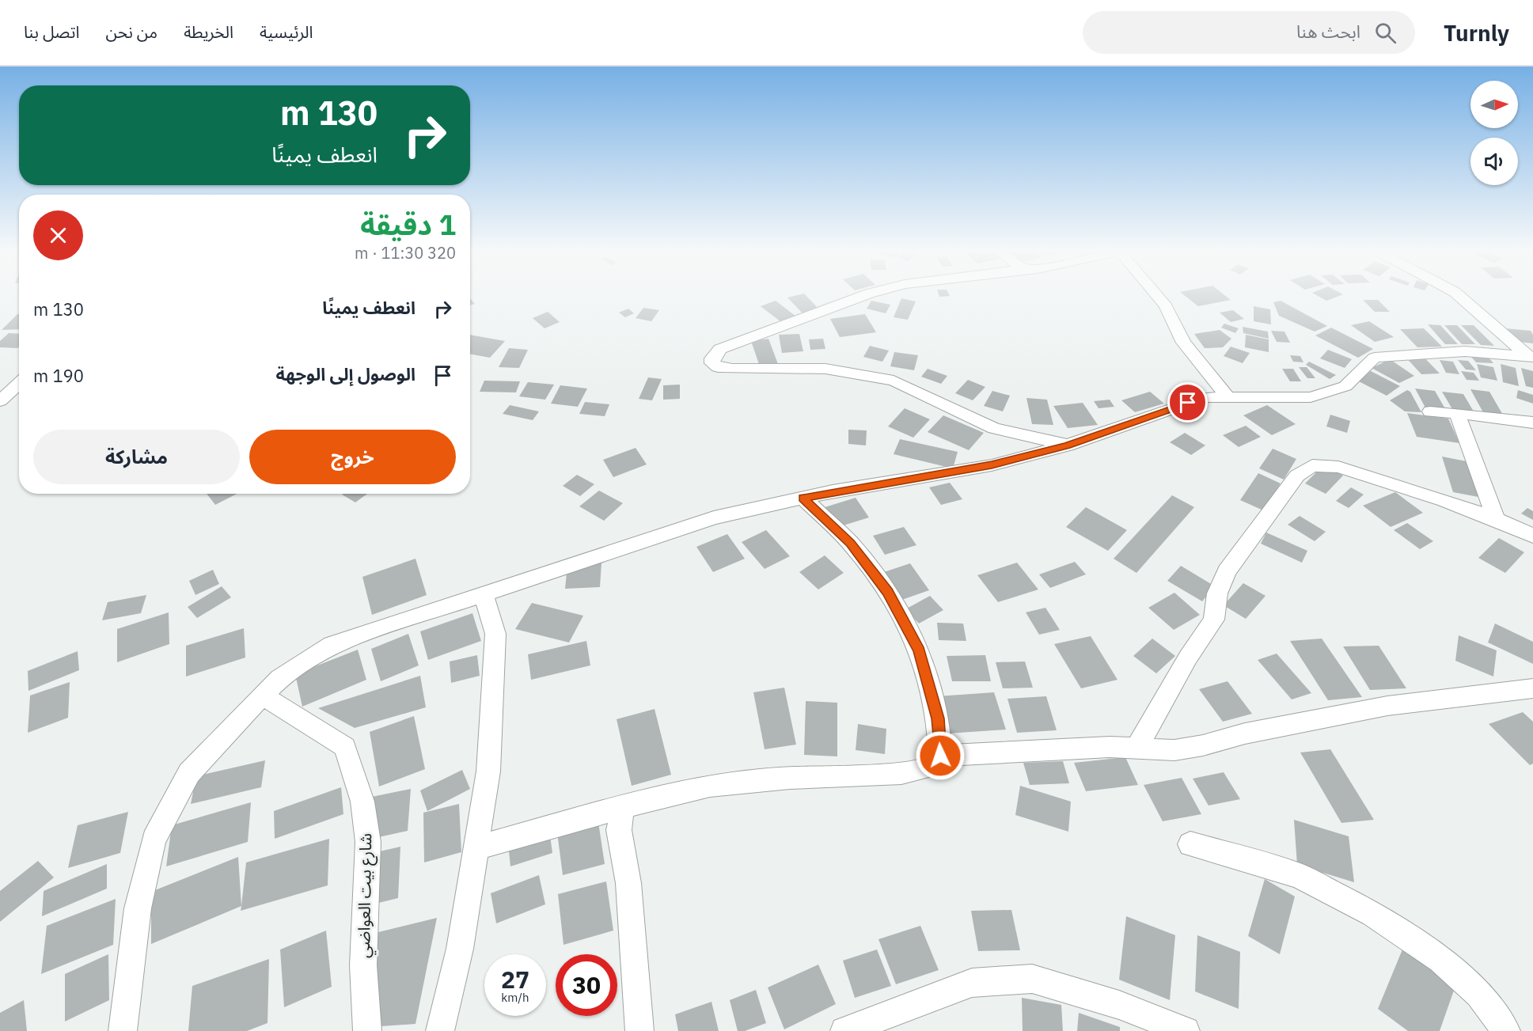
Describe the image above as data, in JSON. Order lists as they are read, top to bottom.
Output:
{
  "streets": {
    "street": ["شارع بيت العواضي"]
  },
  "north": "right",
  "page": {
    "header": "Turnly",
    "search": "ابحث هنا",
    "nav": [
      "الرئيسية",
      "الخريطة",
      "من نحن",
      "اتصل بنا"
    ],
    "turn": ["130 m", "انعطف يمينًا"],
    "heading": ["1 دقيقة", "320 m · 11:30"],
    "list": [
      {
        "name": "انعطف يمينًا",
        "value": "130 m"
      },
      {
        "name": "الوصول إلى الوجهة",
        "value": "190 m"
      }
    ],
    "buttons": ["خروج", "مشاركة"],
    "speed": "27 km/h",
    "limit": "30"
  }
}
